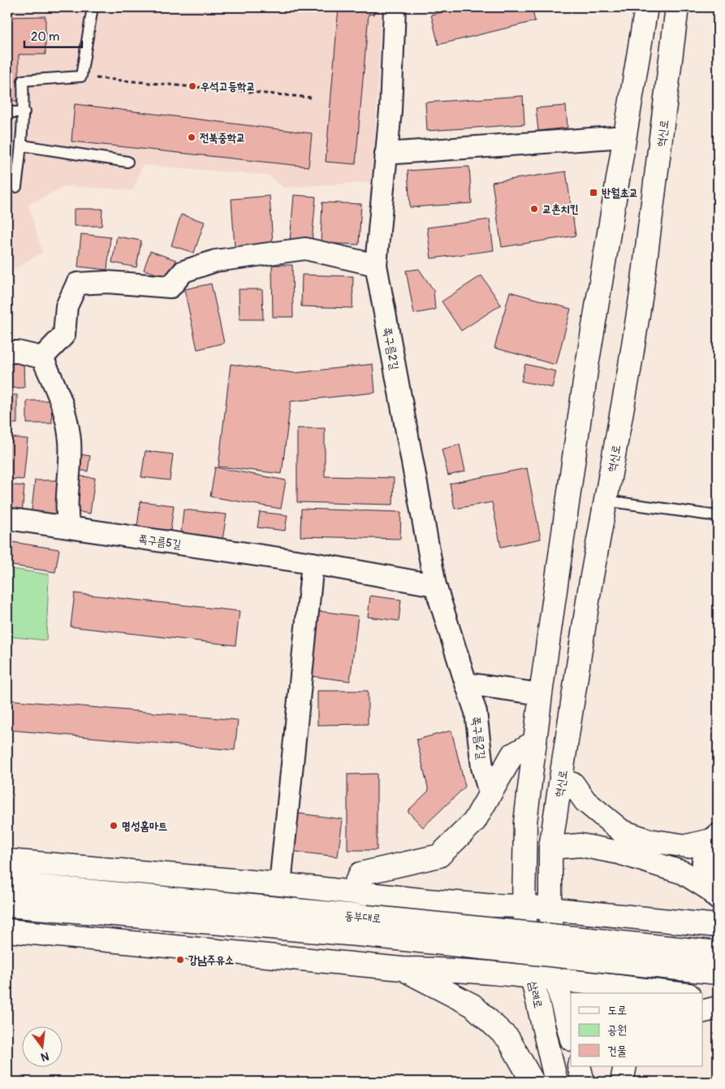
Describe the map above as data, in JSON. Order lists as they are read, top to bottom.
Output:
{
  "streets": {
    "main road": ["혁신로", "동부대로", "삼례로"],
    "street": ["쪽구름2길", "쪽구름5길"]
  },
  "crossings": [
    ["혁신로", "삼례로"],
    ["쪽구름2길", "쪽구름5길"]
  ],
  "places": {
    "other": [
      "우석고등학교",
      "전북중학교",
      "교촌치킨",
      "명성홈마트",
      "강남주유소"
    ],
    "transit": ["반월초교"]
  },
  "legend": ["도로", "공원", "건물"],
  "scale_bar": "20 m",
  "north": "bottom"
}
